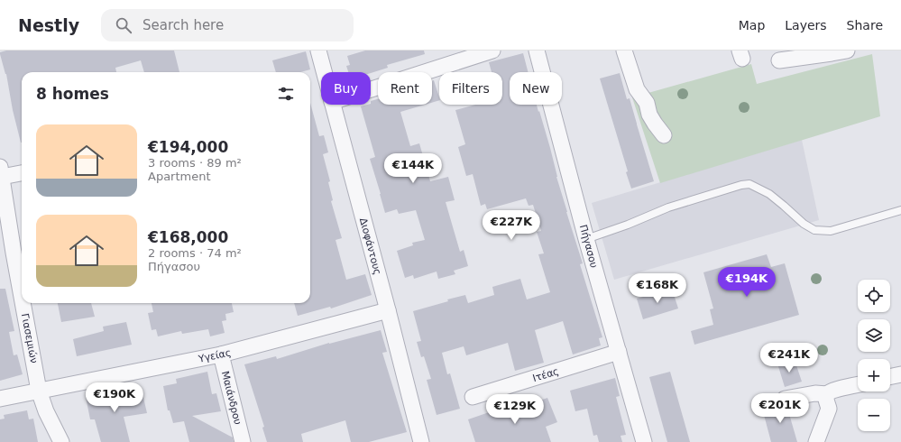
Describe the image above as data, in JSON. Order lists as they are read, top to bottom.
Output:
{
  "streets": {
    "street": [
      "Διοφάντους",
      "Πήγασου",
      "Γιασεμιών",
      "Υγείας",
      "Ιτέας",
      "Μαιάνδρου"
    ]
  },
  "crossings": [
    ["Διοφάντους", "Υγείας"],
    ["Πήγασου", "Ιτέας"],
    ["Γιασεμιών", "Υγείας"],
    ["Υγείας", "Μαιάνδρου"]
  ],
  "page": {
    "header": "Nestly",
    "search": "Search here",
    "nav": ["Map", "Layers", "Share"],
    "chip": [
      "Buy",
      "Rent",
      "Filters",
      "New"
    ],
    "heading": "8 homes",
    "list": [
      {
        "name": "€194,000",
        "note": "3 rooms · 89 m² · Apartment"
      },
      {
        "name": "€168,000",
        "note": "2 rooms · 74 m² · Πήγασου"
      }
    ],
    "price": [
      "€144K",
      "€227K",
      "€194K",
      "€168K",
      "€241K",
      "€190K",
      "€201K",
      "€129K"
    ],
    "map_buttons": ["+", "−"]
  }
}
